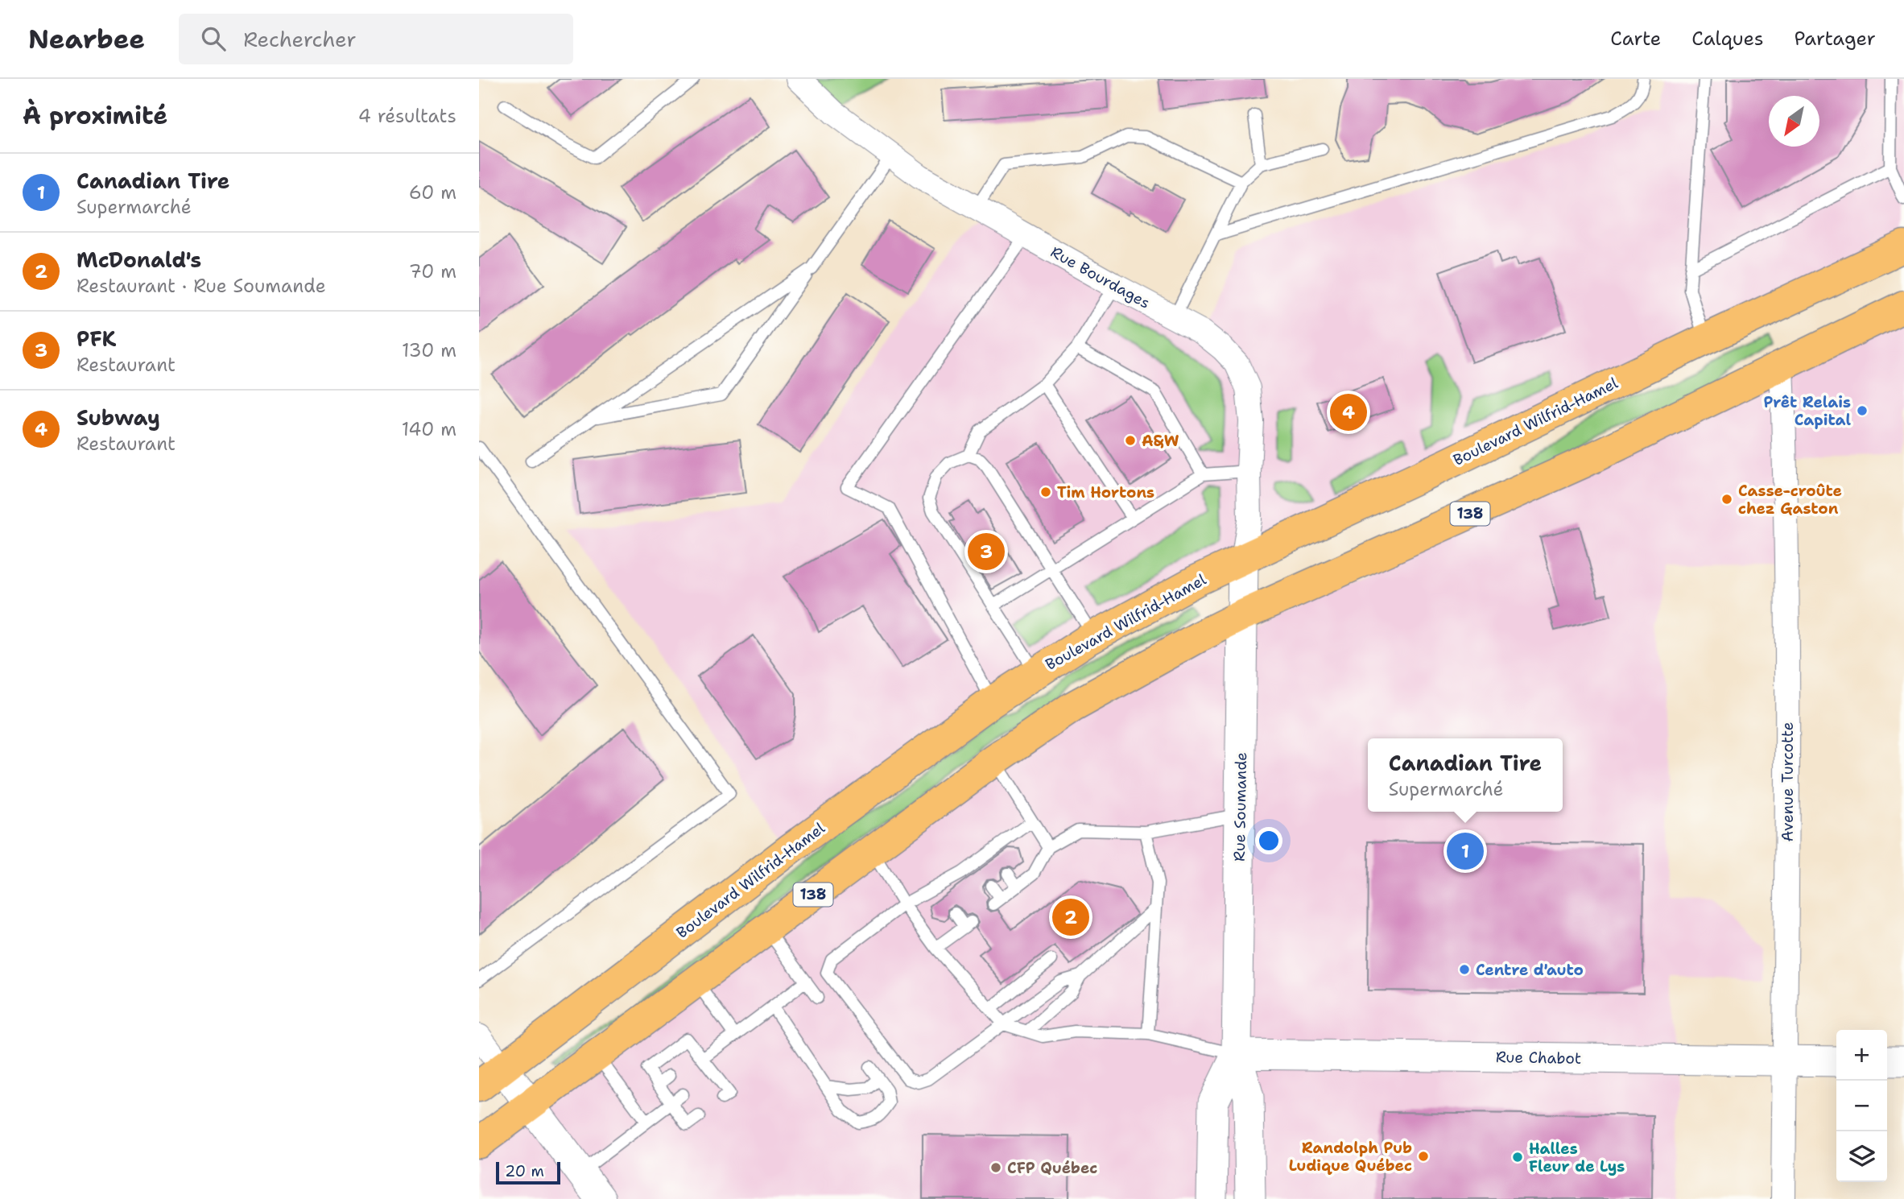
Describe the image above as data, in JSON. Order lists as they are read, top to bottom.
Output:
{
  "streets": {
    "main road": ["Boulevard Wilfrid-Hamel", "138"],
    "street": [
      "Rue Bourdages",
      "Avenue Turcotte",
      "Rue Soumande",
      "Rue Chabot"
    ]
  },
  "crossings": [
    ["Rue Bourdages", "Boulevard Wilfrid-Hamel"],
    ["Rue Bourdages", "Rue Soumande"],
    ["Boulevard Wilfrid-Hamel", "Rue Soumande"],
    ["138", "Avenue Turcotte"],
    ["138", "Rue Soumande"],
    ["Avenue Turcotte", "Rue Chabot"],
    ["Rue Soumande", "Rue Chabot"]
  ],
  "places": [
    "Prêt Relais Capital",
    "A&W",
    "Tim Hortons",
    "Casse-croûte chez Gaston",
    "Centre d'auto",
    "Randolph Pub Ludique Québec",
    "Halles Fleur de Lys",
    "CFP Québec"
  ],
  "scale_bar": "20 m",
  "north": "bottom left",
  "page": {
    "header": "Nearbee",
    "search": "Rechercher",
    "nav": ["Carte", "Calques", "Partager"],
    "heading": ["À proximité", "4 résultats"],
    "list": [
      {
        "mark": "1",
        "name": "Canadian Tire",
        "note": "Supermarché",
        "value": "60 m"
      },
      {
        "mark": "2",
        "name": "McDonald's",
        "note": "Restaurant · Rue Soumande",
        "value": "70 m"
      },
      {
        "mark": "3",
        "name": "PFK",
        "note": "Restaurant",
        "value": "130 m"
      },
      {
        "mark": "4",
        "name": "Subway",
        "note": "Restaurant",
        "value": "140 m"
      }
    ],
    "pins": [
      "4",
      "3",
      "1",
      "2"
    ],
    "popup": ["Canadian Tire", "Supermarché"],
    "map_buttons": ["+", "−"],
    "scale": "20 m"
  }
}
